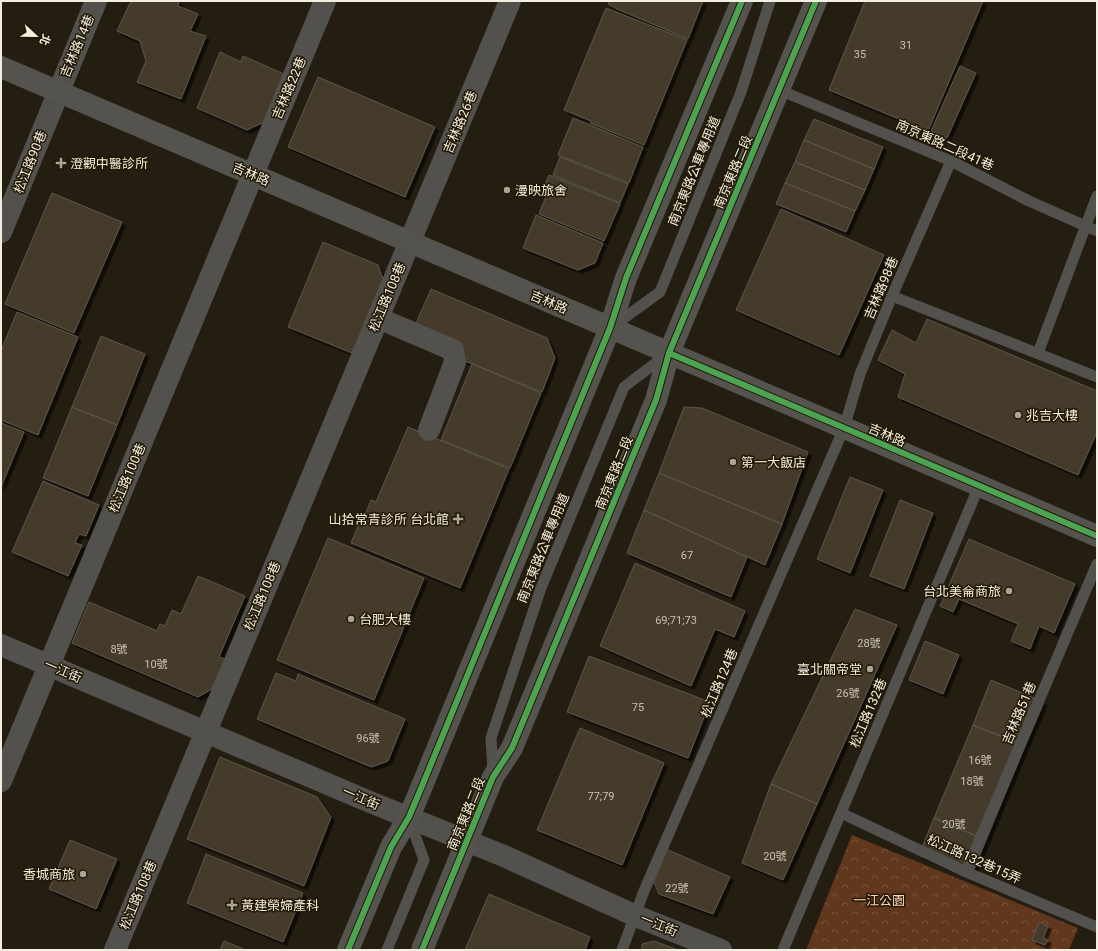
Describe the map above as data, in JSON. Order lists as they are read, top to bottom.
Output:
{
  "streets": {
    "main road": ["南京東路二段", "吉林路"],
    "street": [
      "吉林路14巷",
      "吉林路22巷",
      "吉林路26巷",
      "松江路90巷",
      "松江路108巷",
      "松江路100巷",
      "一江街"
    ],
    "lane": [
      "南京東路二段41巷",
      "南京東路公車專用道",
      "吉林路98巷",
      "松江路124巷",
      "松江路132巷",
      "吉林路51巷",
      "松江路132巷15弄"
    ]
  },
  "crossings": [
    ["吉林路14巷", "松江路90巷"],
    ["吉林路14巷", "吉林路"],
    ["吉林路22巷", "吉林路"],
    ["吉林路22巷", "松江路100巷"],
    ["吉林路26巷", "吉林路"],
    ["吉林路26巷", "松江路108巷"],
    ["南京東路二段41巷", "南京東路二段"],
    ["南京東路二段41巷", "吉林路98巷"],
    ["松江路90巷", "吉林路"],
    ["南京東路公車專用道", "南京東路二段"],
    ["南京東路公車專用道", "吉林路"],
    ["南京東路二段", "吉林路"],
    ["南京東路二段", "一江街"],
    ["吉林路", "吉林路98巷"],
    ["吉林路", "松江路108巷"],
    ["吉林路", "松江路100巷"],
    ["吉林路", "松江路124巷"],
    ["吉林路", "松江路132巷"],
    ["吉林路98巷", "松江路124巷"],
    ["松江路108巷", "一江街"],
    ["松江路100巷", "一江街"],
    ["一江街", "松江路124巷"],
    ["松江路132巷", "松江路132巷15弄"],
    ["吉林路51巷", "松江路132巷15弄"]
  ],
  "parks": ["一江公園"],
  "places": {
    "health": ["澄觀中醫診所", "山拾常青診所 台北館", "黃建榮婦產科"],
    "other": [
      "漫映旅舍",
      "兆吉大樓",
      "第一大飯店",
      "台北美侖商旅",
      "台肥大樓",
      "臺北關帝堂",
      "香城商旅"
    ]
  },
  "house_numbers": [
    "31",
    "35",
    "67",
    "69;71;73",
    "28號",
    "8號",
    "10號",
    "26號",
    "75",
    "96號",
    "16號",
    "18號",
    "77;79",
    "20號",
    "20號",
    "22號"
  ],
  "north": "right"
}
